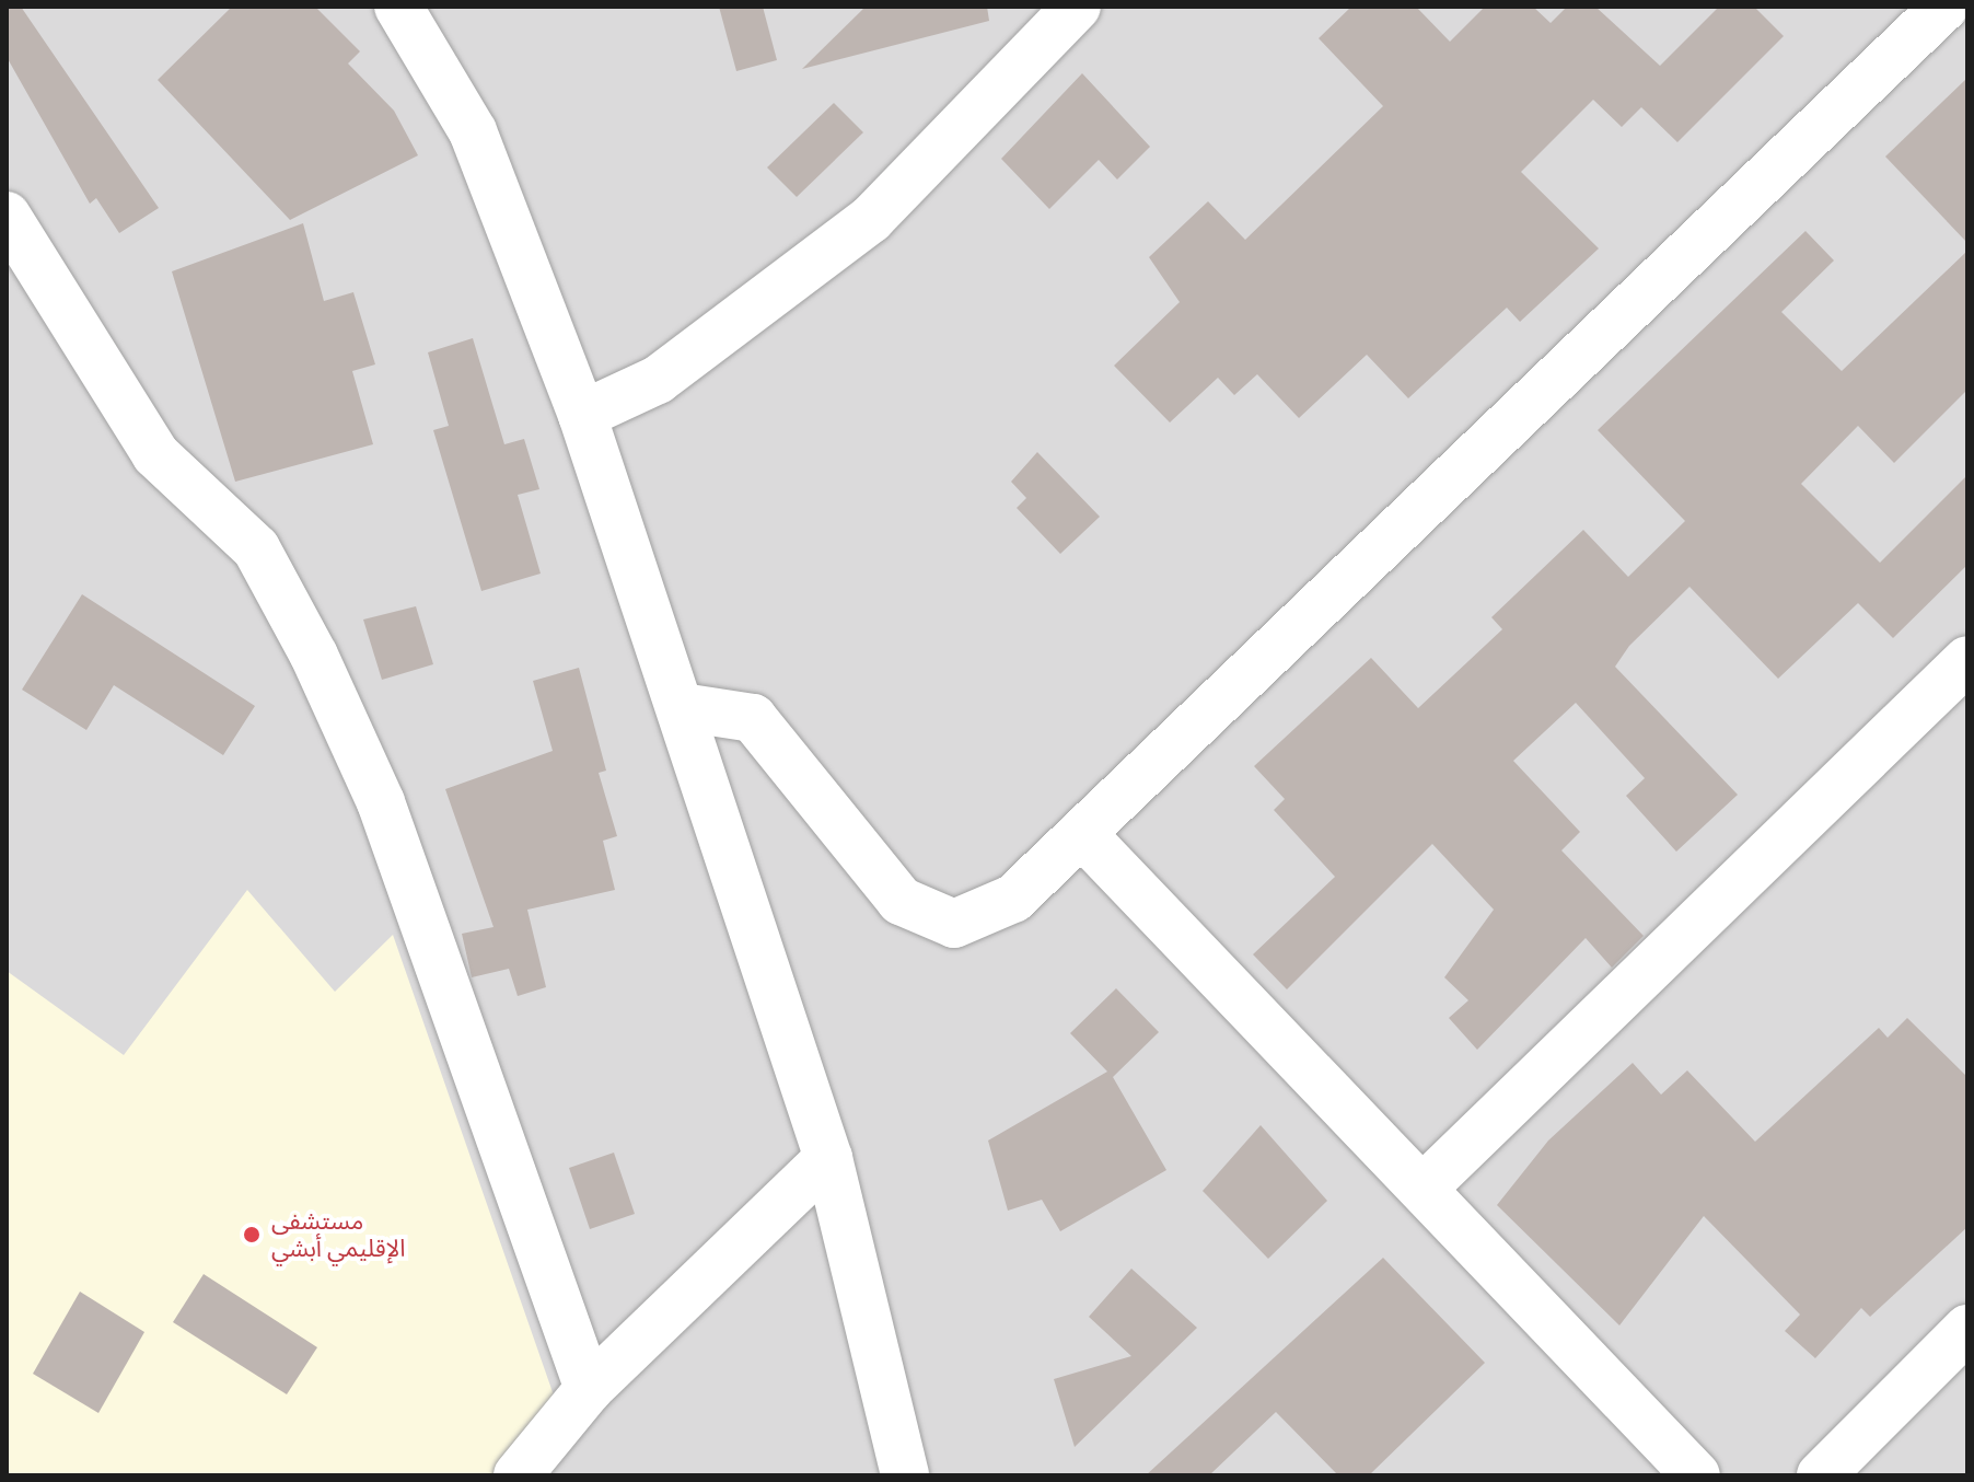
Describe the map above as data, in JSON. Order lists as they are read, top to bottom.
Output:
{
  "places": ["مستشفى الإقليمي أبشي"]
}
